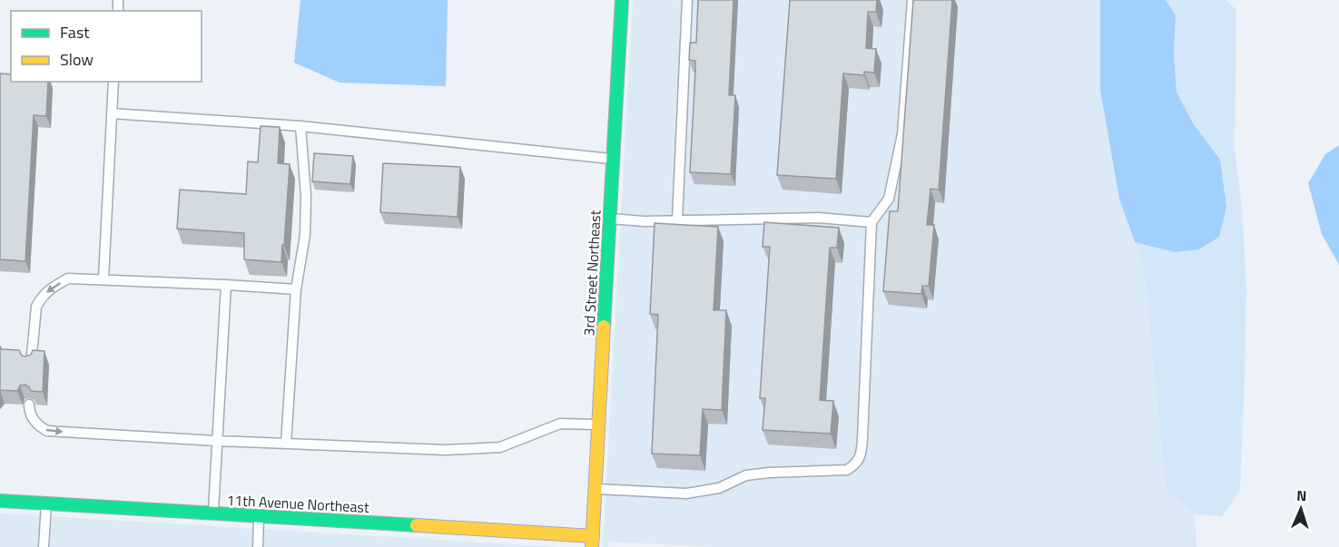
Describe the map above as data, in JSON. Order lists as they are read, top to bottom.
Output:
{
  "streets": {
    "street": ["3rd Street Northeast", "11th Avenue Northeast"]
  },
  "crossings": [
    ["3rd Street Northeast", "11th Avenue Northeast"]
  ],
  "legend": ["Fast", "Slow"],
  "north": "top"
}
